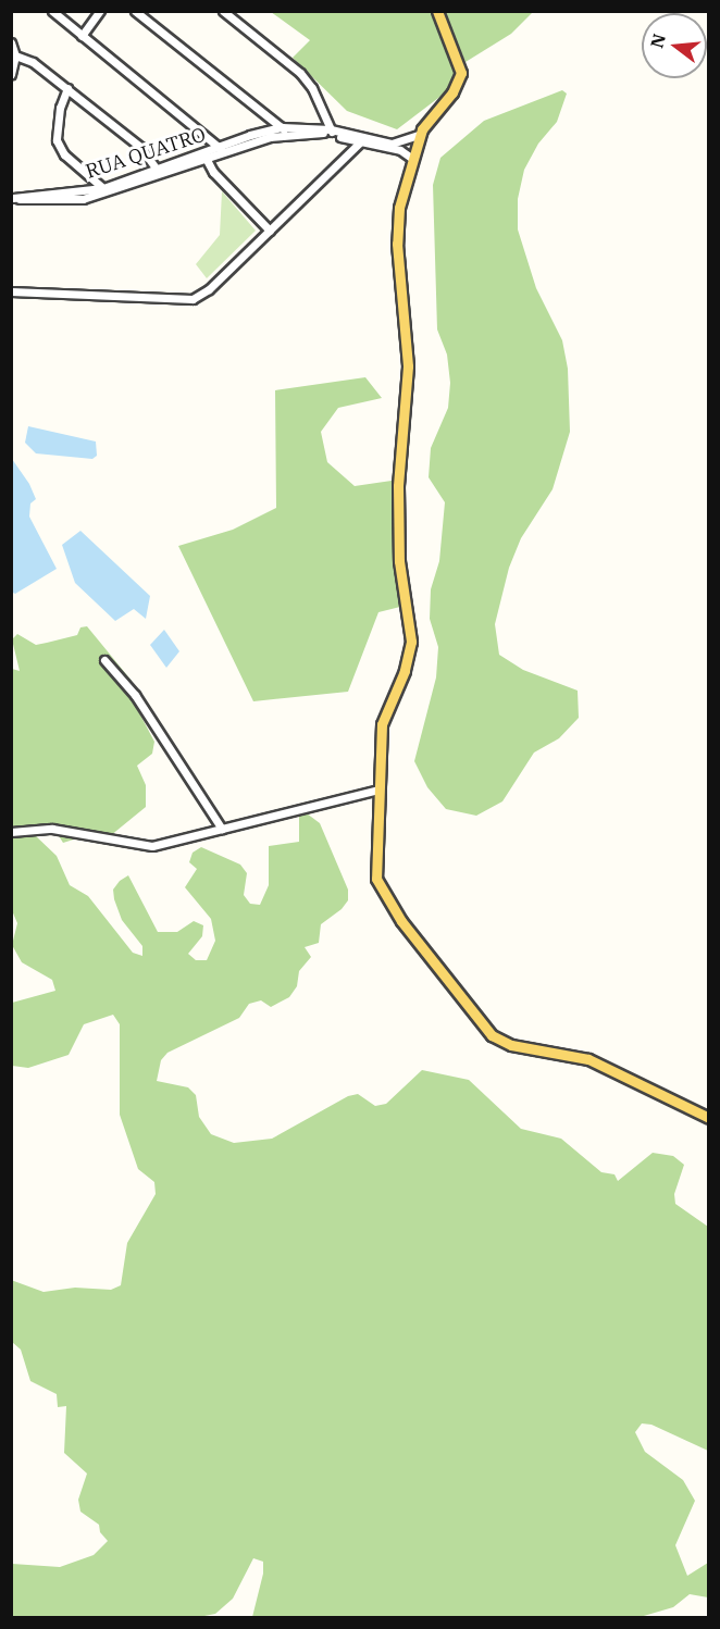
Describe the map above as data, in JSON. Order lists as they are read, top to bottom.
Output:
{
  "streets": {
    "street": ["RUA QUATRO"]
  },
  "north": "left"
}
